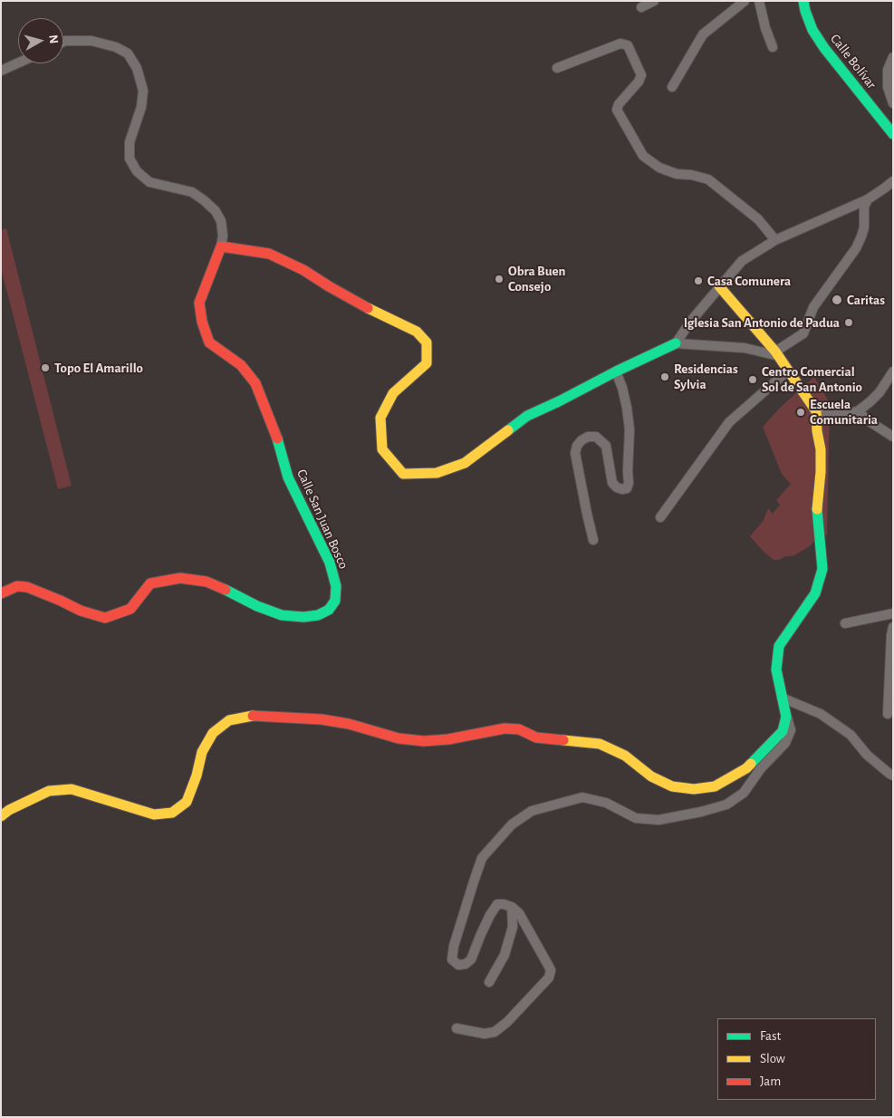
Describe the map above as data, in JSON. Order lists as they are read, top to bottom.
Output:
{
  "streets": {
    "street": ["Calle Bolívar", "Calle San Juan Bosco"]
  },
  "places": [
    "Obra Buen Consejo",
    "Casa Comunera",
    "Caritas",
    "Iglesia San Antonio de Padua",
    "Topo El Amarillo",
    "Residencias Sylvia",
    "Centro Comercial Sol de San Antonio",
    "Escuela Comunitaria"
  ],
  "legend": ["Fast", "Slow", "Jam"],
  "north": "right"
}
